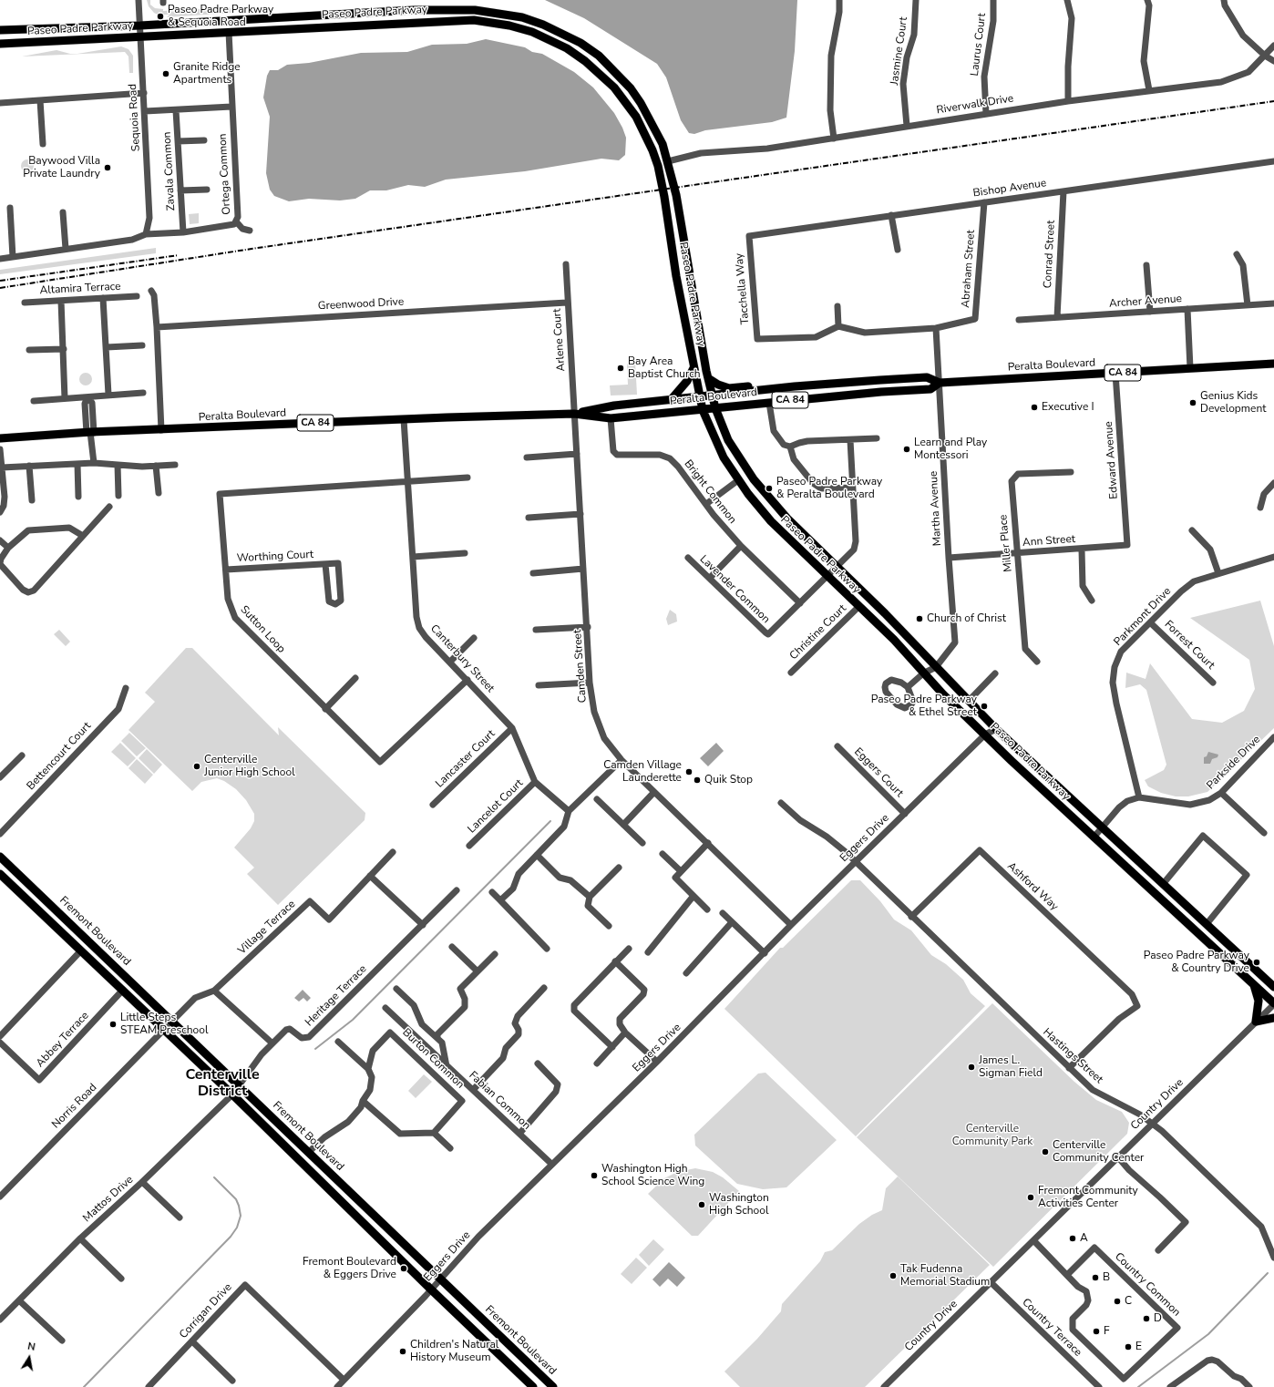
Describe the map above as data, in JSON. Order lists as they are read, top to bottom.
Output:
{
  "streets": {
    "main road": [
      "Paseo Padre Parkway",
      "Peralta Boulevard",
      "CA 84",
      "Fremont Boulevard"
    ],
    "street": [
      "Laurus Court",
      "Jasmine Court",
      "Riverwalk Drive",
      "Sequoia Road",
      "Zavala Common",
      "Ortega Common",
      "Bishop Avenue",
      "Conrad Street",
      "Abraham Street",
      "Altamira Terrace",
      "Tacchella Way",
      "Archer Avenue",
      "Greenwood Drive",
      "Arlene Court",
      "Edward Avenue",
      "Bright Common",
      "Martha Avenue",
      "Ann Street",
      "Miller Place",
      "Worthing Court",
      "Lavender Common",
      "Parkmont Drive",
      "Sutton Loop",
      "Christine Court",
      "Forrest Court",
      "Canterbury Street",
      "Camden Street",
      "Bettencourt Court",
      "Lancaster Court",
      "Parkside Drive",
      "Eggers Court",
      "Lancelot Court",
      "Eggers Drive",
      "Ashford Way",
      "Village Terrace",
      "Heritage Terrace",
      "Abbey Terrace",
      "Hastings Street",
      "Burton Common",
      "Fabian Common",
      "Country Drive",
      "Norris Road",
      "Mattos Drive",
      "Country Common",
      "Corrigan Drive",
      "Country Terrace"
    ]
  },
  "crossings": [
    ["Paseo Padre Parkway", "Riverwalk Drive"],
    ["Paseo Padre Parkway", "Sequoia Road"],
    ["Paseo Padre Parkway", "Ortega Common"],
    ["Paseo Padre Parkway", "Peralta Boulevard"],
    ["Paseo Padre Parkway", "Martha Avenue"],
    ["Paseo Padre Parkway", "Christine Court"],
    ["Paseo Padre Parkway", "Eggers Drive"],
    ["Paseo Padre Parkway", "Country Drive"],
    ["Laurus Court", "Riverwalk Drive"],
    ["Jasmine Court", "Riverwalk Drive"],
    ["Sequoia Road", "Ortega Common"],
    ["Zavala Common", "Ortega Common"],
    ["Bishop Avenue", "Conrad Street"],
    ["Bishop Avenue", "Abraham Street"],
    ["Bishop Avenue", "Tacchella Way"],
    ["Conrad Street", "Archer Avenue"],
    ["Abraham Street", "Martha Avenue"],
    ["Greenwood Drive", "Arlene Court"],
    ["Arlene Court", "Peralta Boulevard"],
    ["Arlene Court", "Camden Street"],
    ["Peralta Boulevard", "Edward Avenue"],
    ["Peralta Boulevard", "Bright Common"],
    ["Peralta Boulevard", "Martha Avenue"],
    ["Peralta Boulevard", "Canterbury Street"],
    ["Peralta Boulevard", "Camden Street"],
    ["Edward Avenue", "Ann Street"],
    ["Bright Common", "Lavender Common"],
    ["Martha Avenue", "Ann Street"],
    ["Ann Street", "Miller Place"],
    ["Worthing Court", "Sutton Loop"],
    ["Parkmont Drive", "Forrest Court"],
    ["Parkmont Drive", "Parkside Drive"],
    ["Sutton Loop", "Canterbury Street"],
    ["Canterbury Street", "Lancaster Court"],
    ["Canterbury Street", "Lancelot Court"],
    ["Camden Street", "Eggers Drive"],
    ["Eggers Court", "Eggers Drive"],
    ["Eggers Drive", "Fremont Boulevard"],
    ["Eggers Drive", "Hastings Street"],
    ["Eggers Drive", "Fabian Common"],
    ["Eggers Drive", "Corrigan Drive"],
    ["Ashford Way", "Hastings Street"],
    ["Village Terrace", "Fremont Boulevard"],
    ["Village Terrace", "Norris Road"],
    ["Fremont Boulevard", "Heritage Terrace"],
    ["Fremont Boulevard", "Abbey Terrace"],
    ["Fremont Boulevard", "Burton Common"],
    ["Fremont Boulevard", "Norris Road"],
    ["Fremont Boulevard", "Mattos Drive"],
    ["Heritage Terrace", "Mattos Drive"],
    ["Hastings Street", "Country Drive"],
    ["Country Drive", "Country Terrace"],
    ["Country Common", "Country Terrace"]
  ],
  "districts": ["Centerville District"],
  "parks": ["Centerville Community Park"],
  "places": [
    "Paseo Padre Parkway & Sequoia Road",
    "Granite Ridge Apartments",
    "Baywood Villa Private Laundry",
    "Bay Area Baptist Church",
    "Genius Kids Development",
    "Executive I",
    "Learn and Play Montessori",
    "Paseo Padre Parkway & Peralta Boulevard",
    "Church of Christ",
    "Paseo Padre Parkway & Ethel Street",
    "Centerville Junior High School",
    "Camden Village Launderette",
    "Quik Stop",
    "Paseo Padre Parkway & Country Drive",
    "Little Steps STEAM Preschool",
    "James L. Sigman Field",
    "Centerville Community Center",
    "Washington High School Science Wing",
    "Fremont Community Activities Center",
    "Washington High School",
    "A",
    "Fremont Boulevard & Eggers Drive",
    "Tak Fudenna Memorial Stadium",
    "B",
    "C",
    "D",
    "F",
    "E",
    "Children's Natural History Museum"
  ],
  "north": "top"
}
